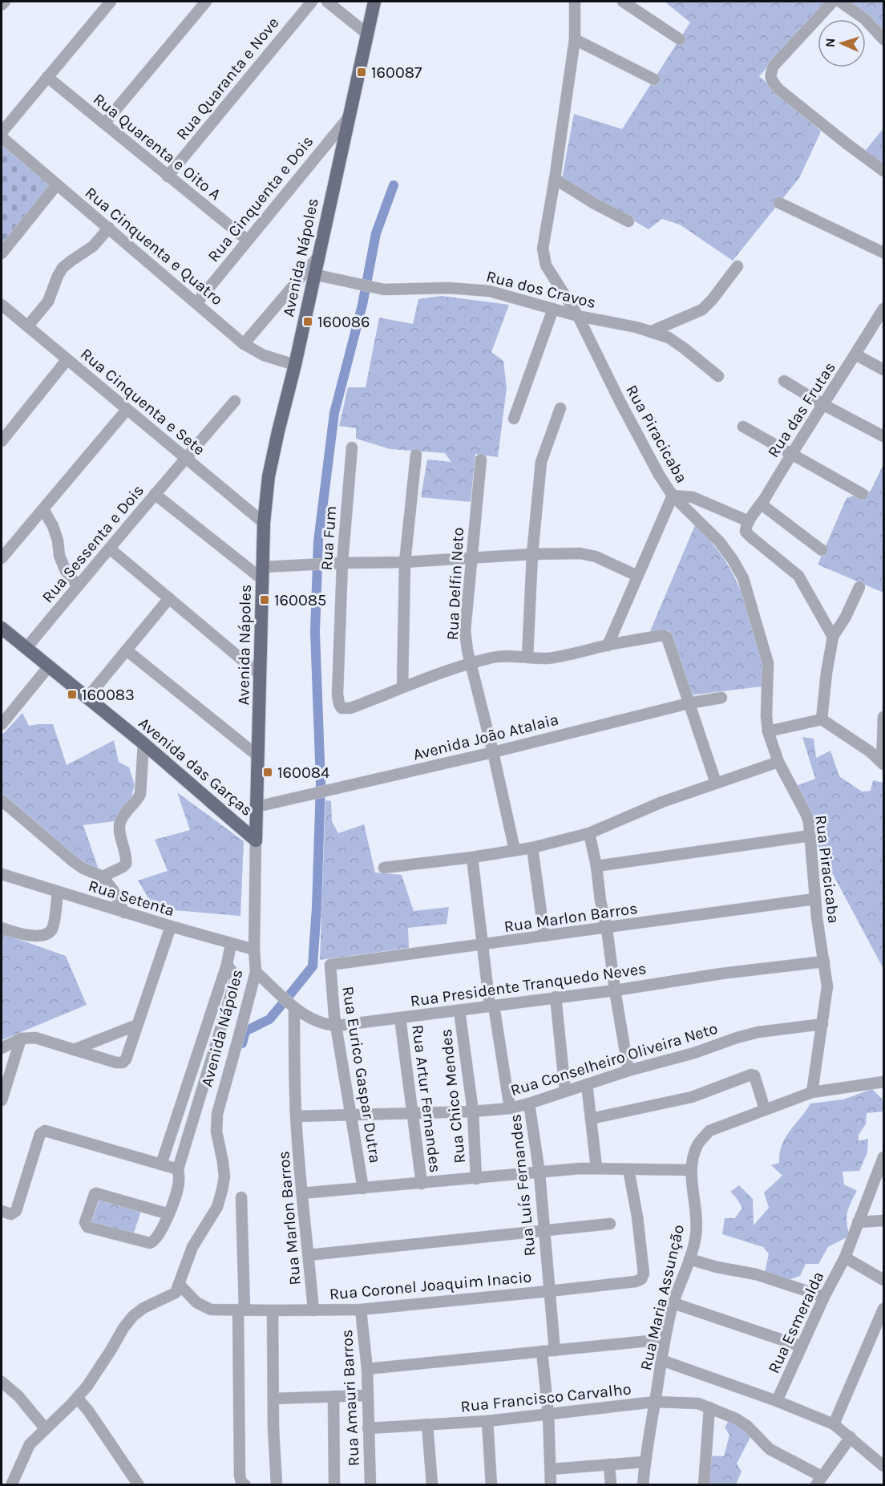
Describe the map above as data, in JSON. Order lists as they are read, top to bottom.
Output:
{
  "streets": {
    "main road": ["Avenida Nápoles", "Avenida das Garças"],
    "street": [
      "Rua Quaranta e Nove",
      "Rua Quarenta e Oito A",
      "Rua Cinquenta e Dois",
      "Rua Cinquenta e Quatro",
      "Rua dos Cravos",
      "Rua Cinquenta e Sete",
      "Rua das Frutas",
      "Rua Piracicaba",
      "Rua Fum",
      "Rua Sessenta e Dois",
      "Rua Delfin Neto",
      "Avenida João Atalaia",
      "Rua Setenta",
      "Rua Marlon Barros",
      "Rua Presidente Tranquedo Neves",
      "Rua Conselheiro Oliveira Neto",
      "Rua Eurico Gaspar Dutra",
      "Rua Chico Mendes",
      "Rua Artur Fernandes",
      "Rua Luís Fernandes",
      "Rua Coronel Joaquim Inacio",
      "Rua Maria Assunção",
      "Rua Esmeralda",
      "Rua Amauri Barros",
      "Rua Francisco Carvalho"
    ]
  },
  "crossings": [
    ["Rua Quaranta e Nove", "Rua Quarenta e Oito A"],
    ["Rua Quarenta e Oito A", "Rua Cinquenta e Dois"],
    ["Rua Cinquenta e Dois", "Rua Cinquenta e Quatro"],
    ["Rua Cinquenta e Dois", "Avenida Nápoles"],
    ["Rua Cinquenta e Quatro", "Avenida Nápoles"],
    ["Avenida Nápoles", "Rua dos Cravos"],
    ["Avenida Nápoles", "Rua Cinquenta e Sete"],
    ["Avenida Nápoles", "Avenida João Atalaia"],
    ["Avenida Nápoles", "Avenida das Garças"],
    ["Avenida Nápoles", "Rua Setenta"],
    ["Avenida Nápoles", "Rua Presidente Tranquedo Neves"],
    ["Avenida Nápoles", "Rua Coronel Joaquim Inacio"],
    ["Rua dos Cravos", "Rua Piracicaba"],
    ["Rua Cinquenta e Sete", "Rua Sessenta e Dois"],
    ["Rua Piracicaba", "Rua Marlon Barros"],
    ["Rua Piracicaba", "Rua Presidente Tranquedo Neves"],
    ["Rua Piracicaba", "Rua Conselheiro Oliveira Neto"],
    ["Rua Piracicaba", "Rua Maria Assunção"],
    ["Rua Sessenta e Dois", "Avenida das Garças"],
    ["Rua Delfin Neto", "Avenida João Atalaia"],
    ["Rua Marlon Barros", "Rua Presidente Tranquedo Neves"],
    ["Rua Marlon Barros", "Rua Conselheiro Oliveira Neto"],
    ["Rua Marlon Barros", "Rua Eurico Gaspar Dutra"],
    ["Rua Marlon Barros", "Rua Coronel Joaquim Inacio"],
    ["Rua Presidente Tranquedo Neves", "Rua Eurico Gaspar Dutra"],
    ["Rua Presidente Tranquedo Neves", "Rua Chico Mendes"],
    ["Rua Presidente Tranquedo Neves", "Rua Artur Fernandes"],
    ["Rua Conselheiro Oliveira Neto", "Rua Eurico Gaspar Dutra"],
    ["Rua Conselheiro Oliveira Neto", "Rua Chico Mendes"],
    ["Rua Conselheiro Oliveira Neto", "Rua Artur Fernandes"],
    ["Rua Conselheiro Oliveira Neto", "Rua Luís Fernandes"],
    ["Rua Luís Fernandes", "Rua Coronel Joaquim Inacio"],
    ["Rua Coronel Joaquim Inacio", "Rua Maria Assunção"],
    ["Rua Coronel Joaquim Inacio", "Rua Amauri Barros"],
    ["Rua Maria Assunção", "Rua Francisco Carvalho"],
    ["Rua Amauri Barros", "Rua Francisco Carvalho"]
  ],
  "places": {
    "transit": [
      "160087",
      "160086",
      "160085",
      "160083",
      "160084"
    ]
  },
  "north": "left"
}
